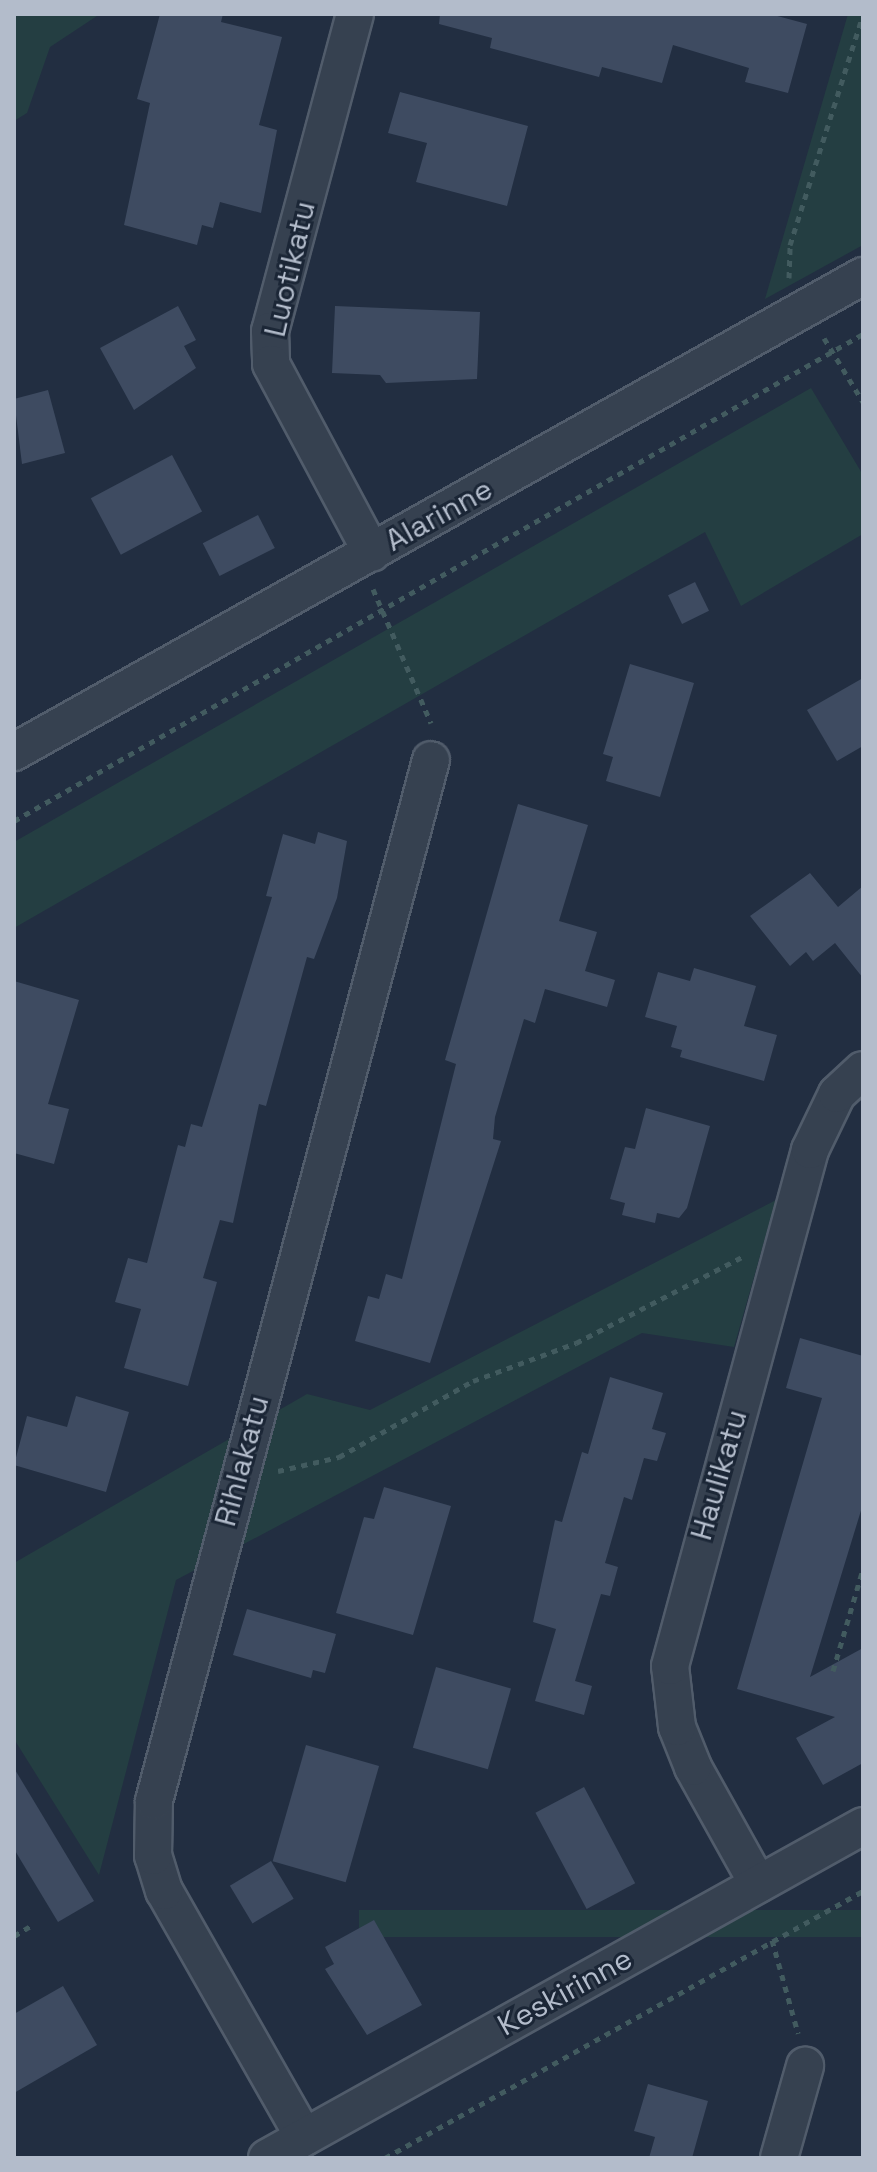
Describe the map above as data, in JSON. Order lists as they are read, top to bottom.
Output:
{
  "streets": {
    "street": [
      "Luotikatu",
      "Alarinne",
      "Rihlakatu",
      "Haulikatu",
      "Keskirinne"
    ]
  },
  "crossings": [
    ["Luotikatu", "Alarinne"],
    ["Rihlakatu", "Keskirinne"],
    ["Haulikatu", "Keskirinne"]
  ]
}
